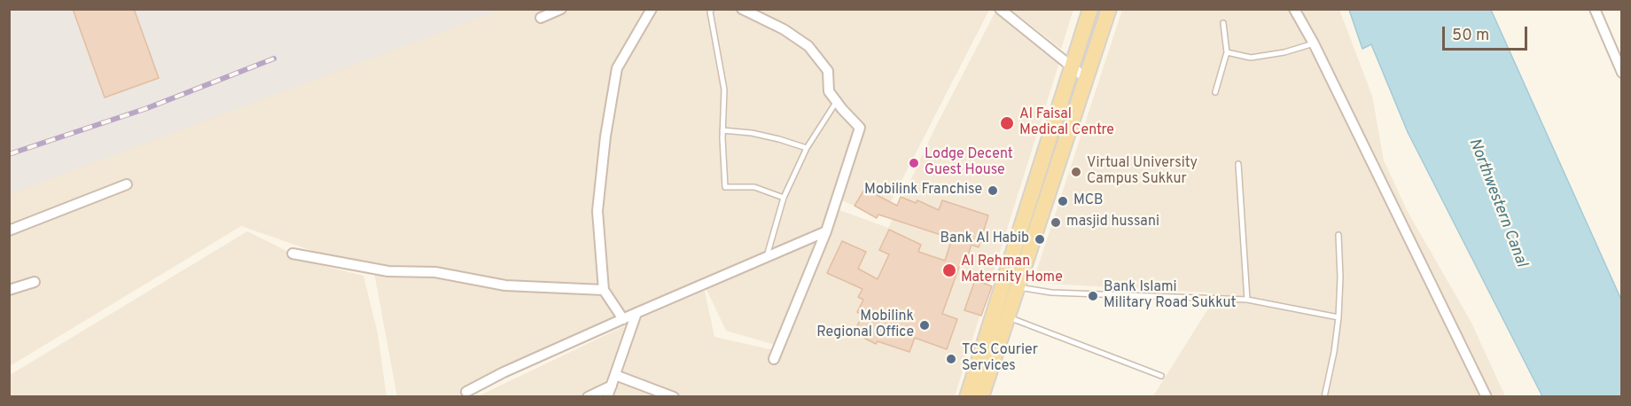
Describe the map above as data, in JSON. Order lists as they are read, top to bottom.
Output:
{
  "water": ["Northwestern Canal"],
  "places": [
    "Al Faisal Medical Centre",
    "Lodge Decent Guest House",
    "Virtual University Campus Sukkur",
    "Mobilink Franchise",
    "MCB",
    "masjid hussani",
    "Bank Al Habib",
    "Al Rehman Maternity Home",
    "Bank Islami Military Road Sukkut",
    "Mobilink Regional Office",
    "TCS Courier Services"
  ],
  "scale_bar": "50 m"
}
